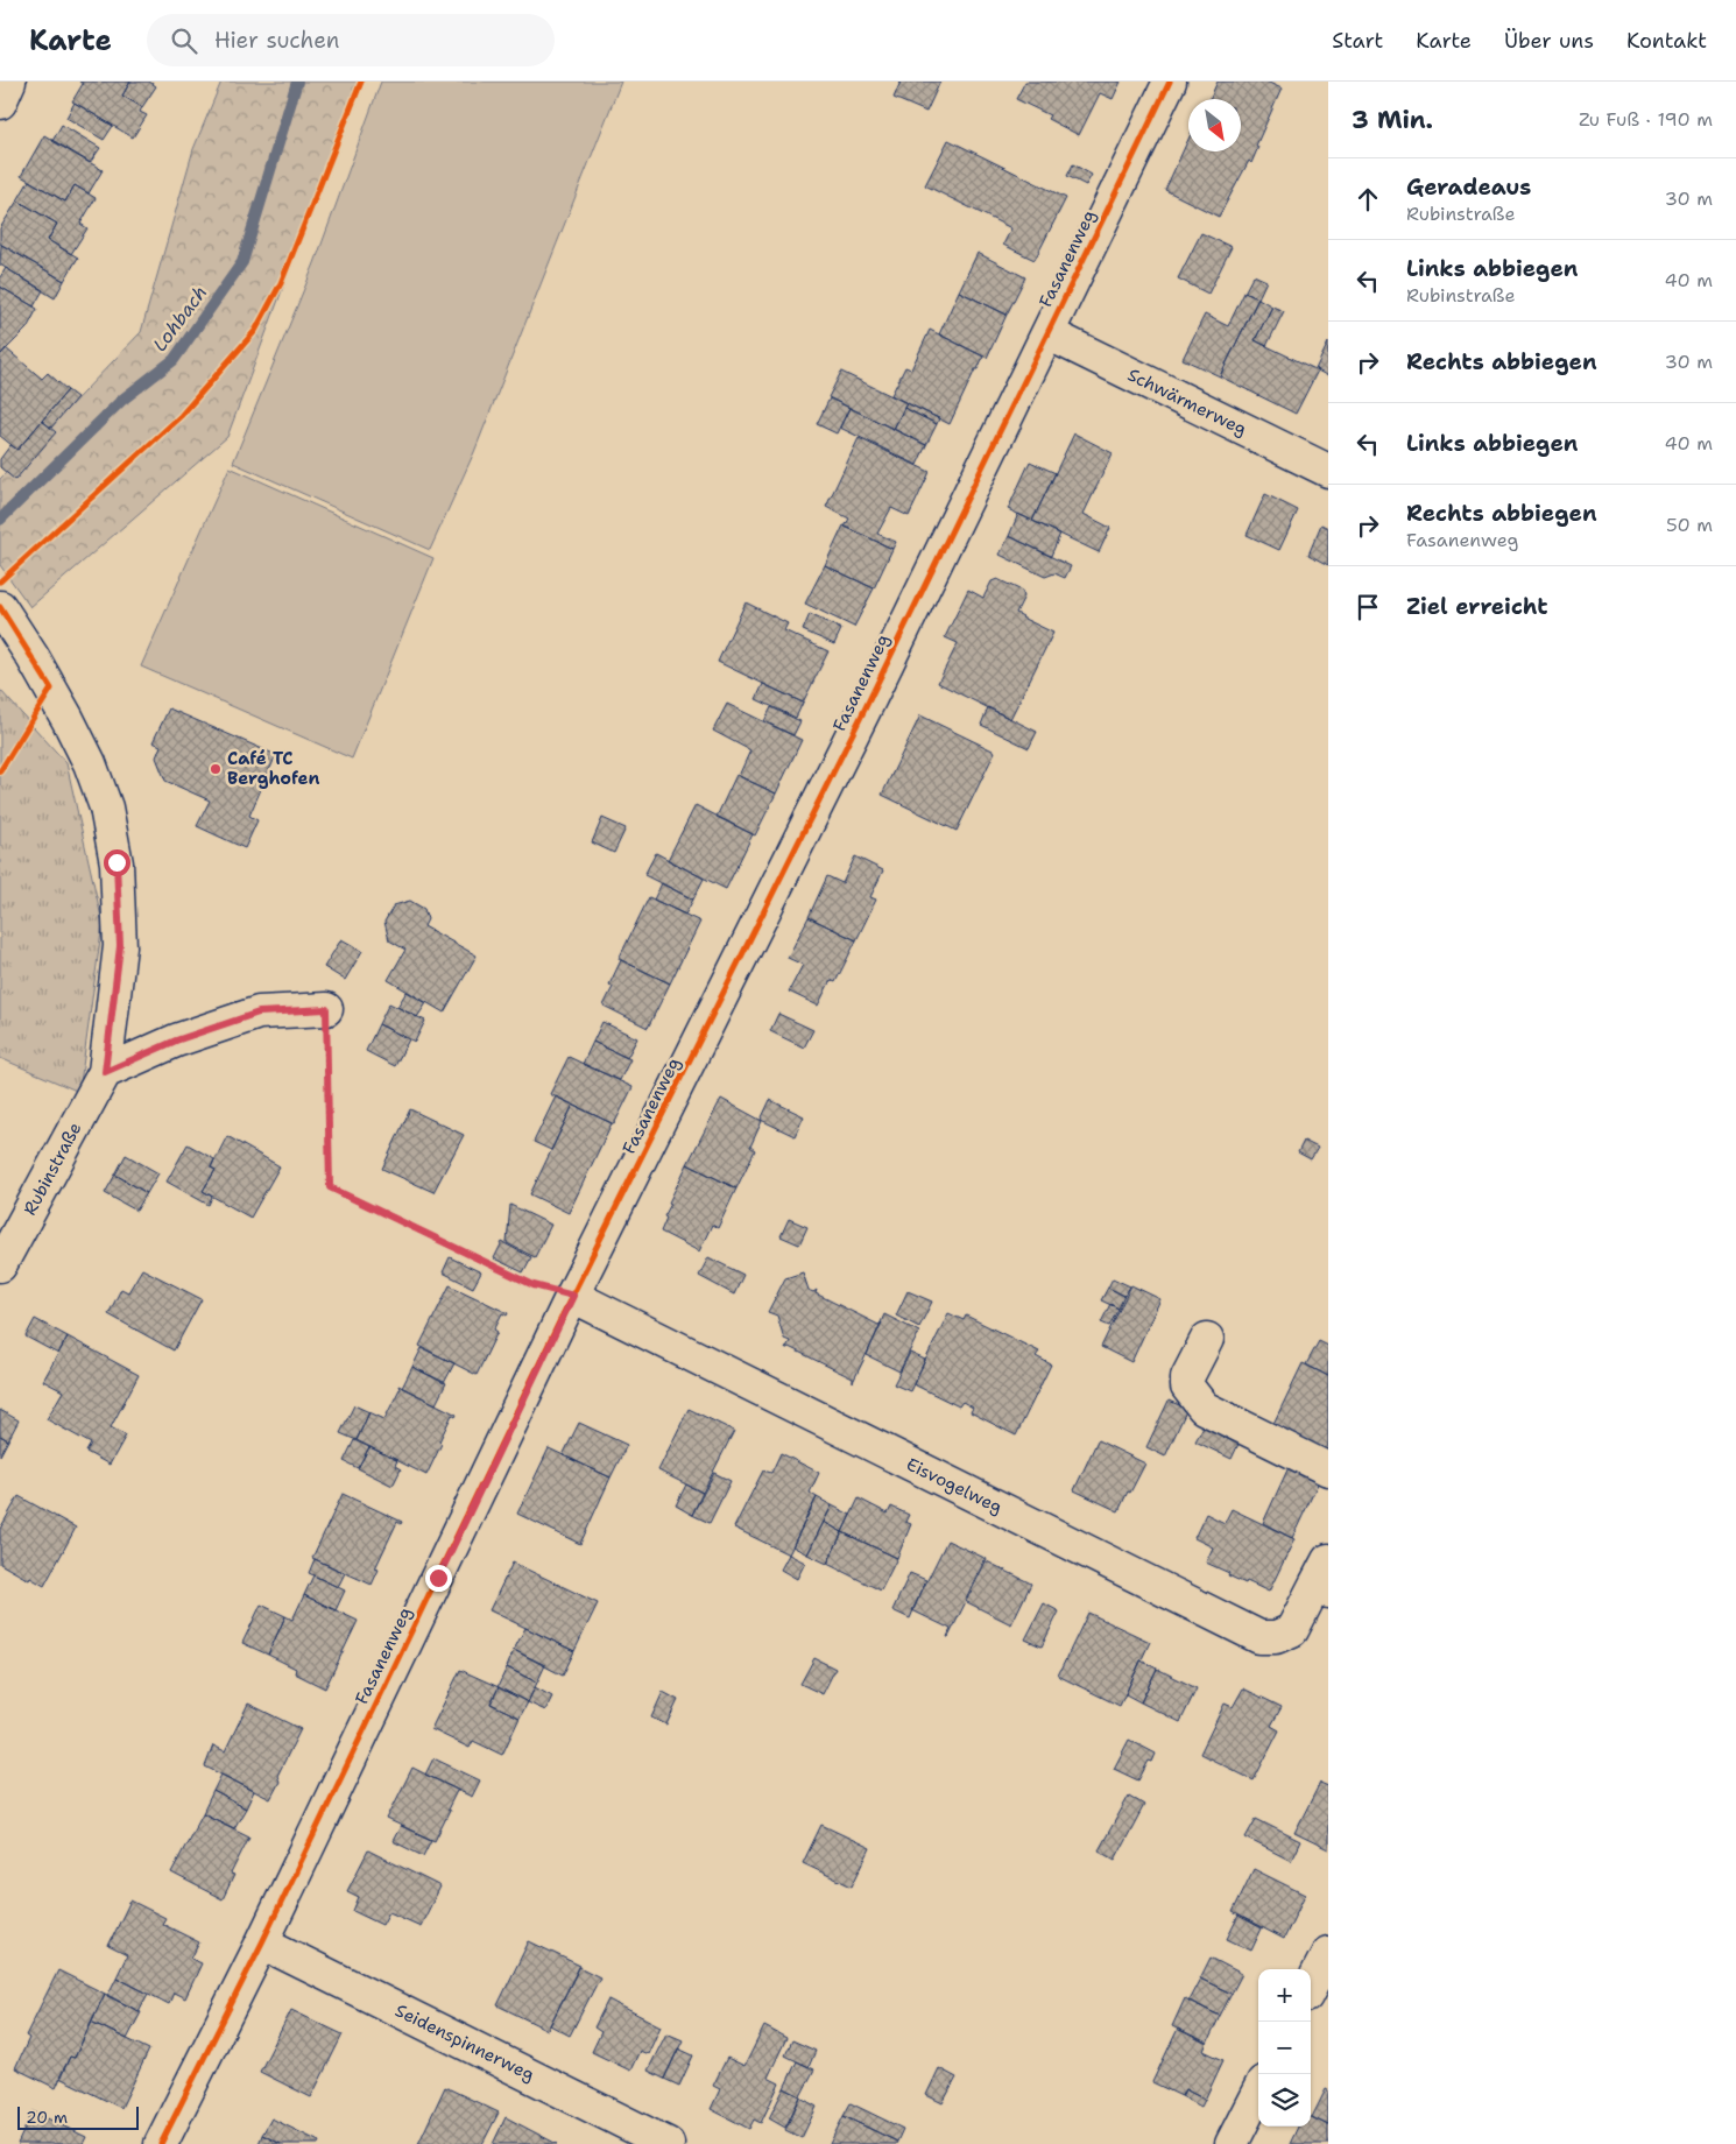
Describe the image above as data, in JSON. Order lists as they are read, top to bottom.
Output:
{
  "streets": {
    "street": [
      "Fasanenweg",
      "Schwärmerweg",
      "Rubinstraße",
      "Eisvogelweg",
      "Seidenspinnerweg"
    ]
  },
  "crossings": [
    ["Fasanenweg", "Schwärmerweg"],
    ["Fasanenweg", "Eisvogelweg"],
    ["Fasanenweg", "Seidenspinnerweg"]
  ],
  "water": ["Lohbach"],
  "places": ["Café TC Berghofen"],
  "scale_bar": "20 m",
  "north": "bottom right",
  "page": {
    "header": "Karte",
    "search": "Hier suchen",
    "nav": [
      "Start",
      "Karte",
      "Über uns",
      "Kontakt"
    ],
    "heading": ["3 Min.", "Zu Fuß · 190 m"],
    "list": [
      ["Geradeaus", "Rubinstraße", "30 m"],
      ["Links abbiegen", "Rubinstraße", "40 m"],
      ["Rechts abbiegen", "30 m"],
      ["Links abbiegen", "40 m"],
      ["Rechts abbiegen", "Fasanenweg", "50 m"],
      "Ziel erreicht"
    ],
    "map_buttons": ["+", "−"],
    "scale": "20 m"
  }
}
